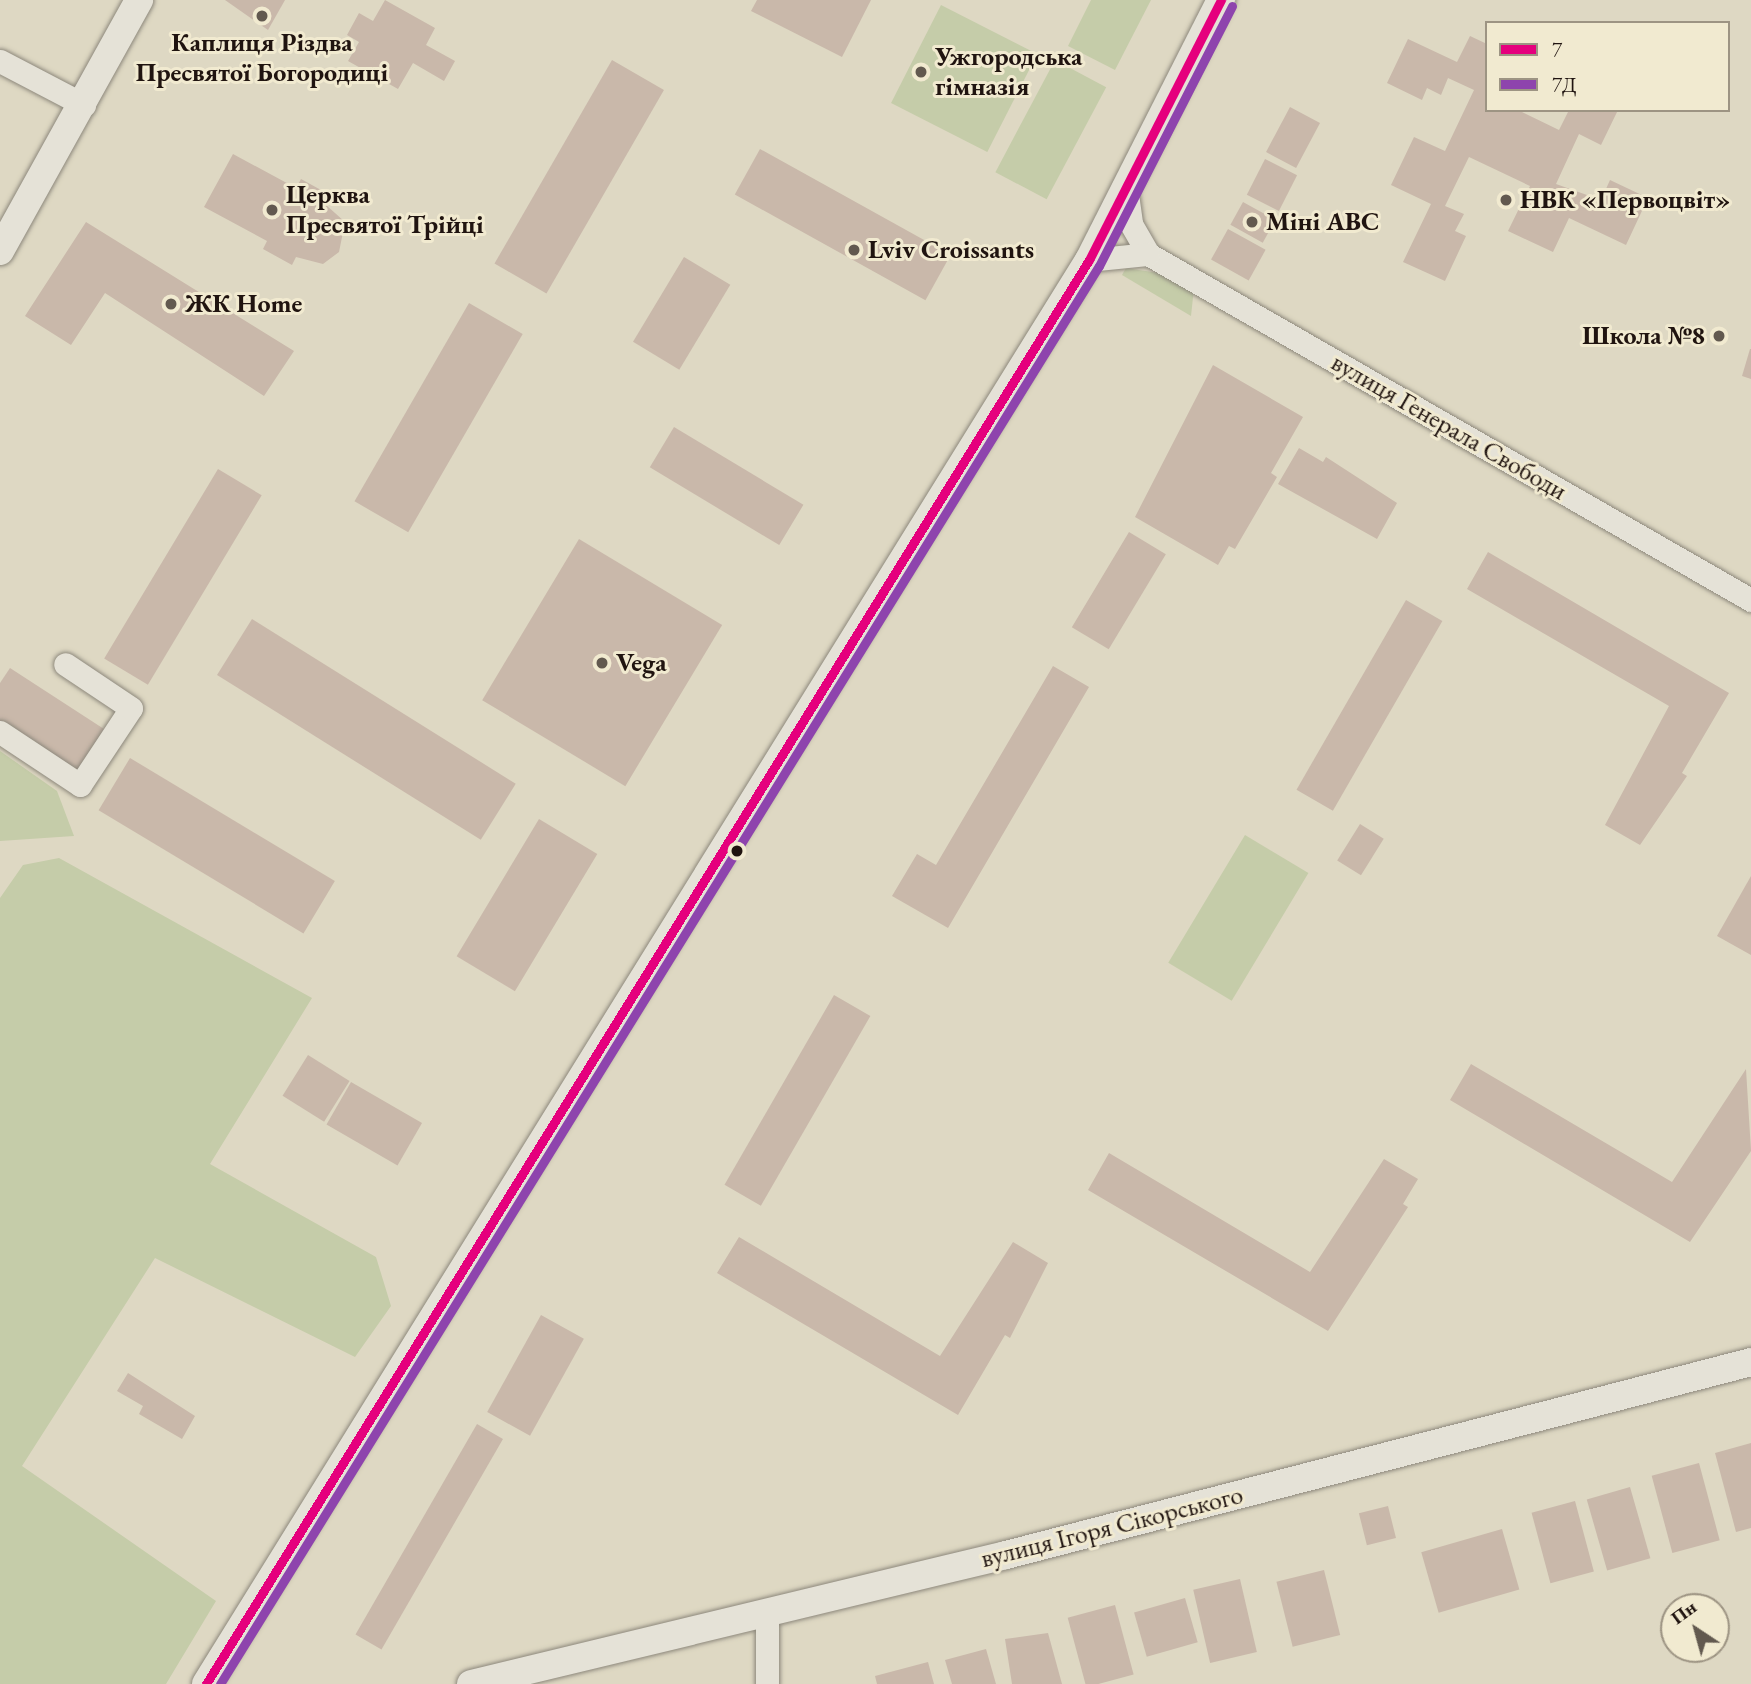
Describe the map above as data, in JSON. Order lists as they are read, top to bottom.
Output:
{
  "streets": {
    "street": ["вулиця Генерала Свободи", "вулиця Ігоря Сікорського"]
  },
  "places": [
    "Каплиця Різдва Пресвятої Богородиці",
    "Ужгородська гімназія",
    "НВК «Первоцвіт»",
    "Церква Пресвятої Трійці",
    "Міні ABC",
    "Lviv Croissants",
    "ЖК Home",
    "Школа №8",
    "Vega"
  ],
  "lines": ["transit line 7", "transit line 7Д"],
  "legend": ["7", "7Д"],
  "north": "top left"
}
